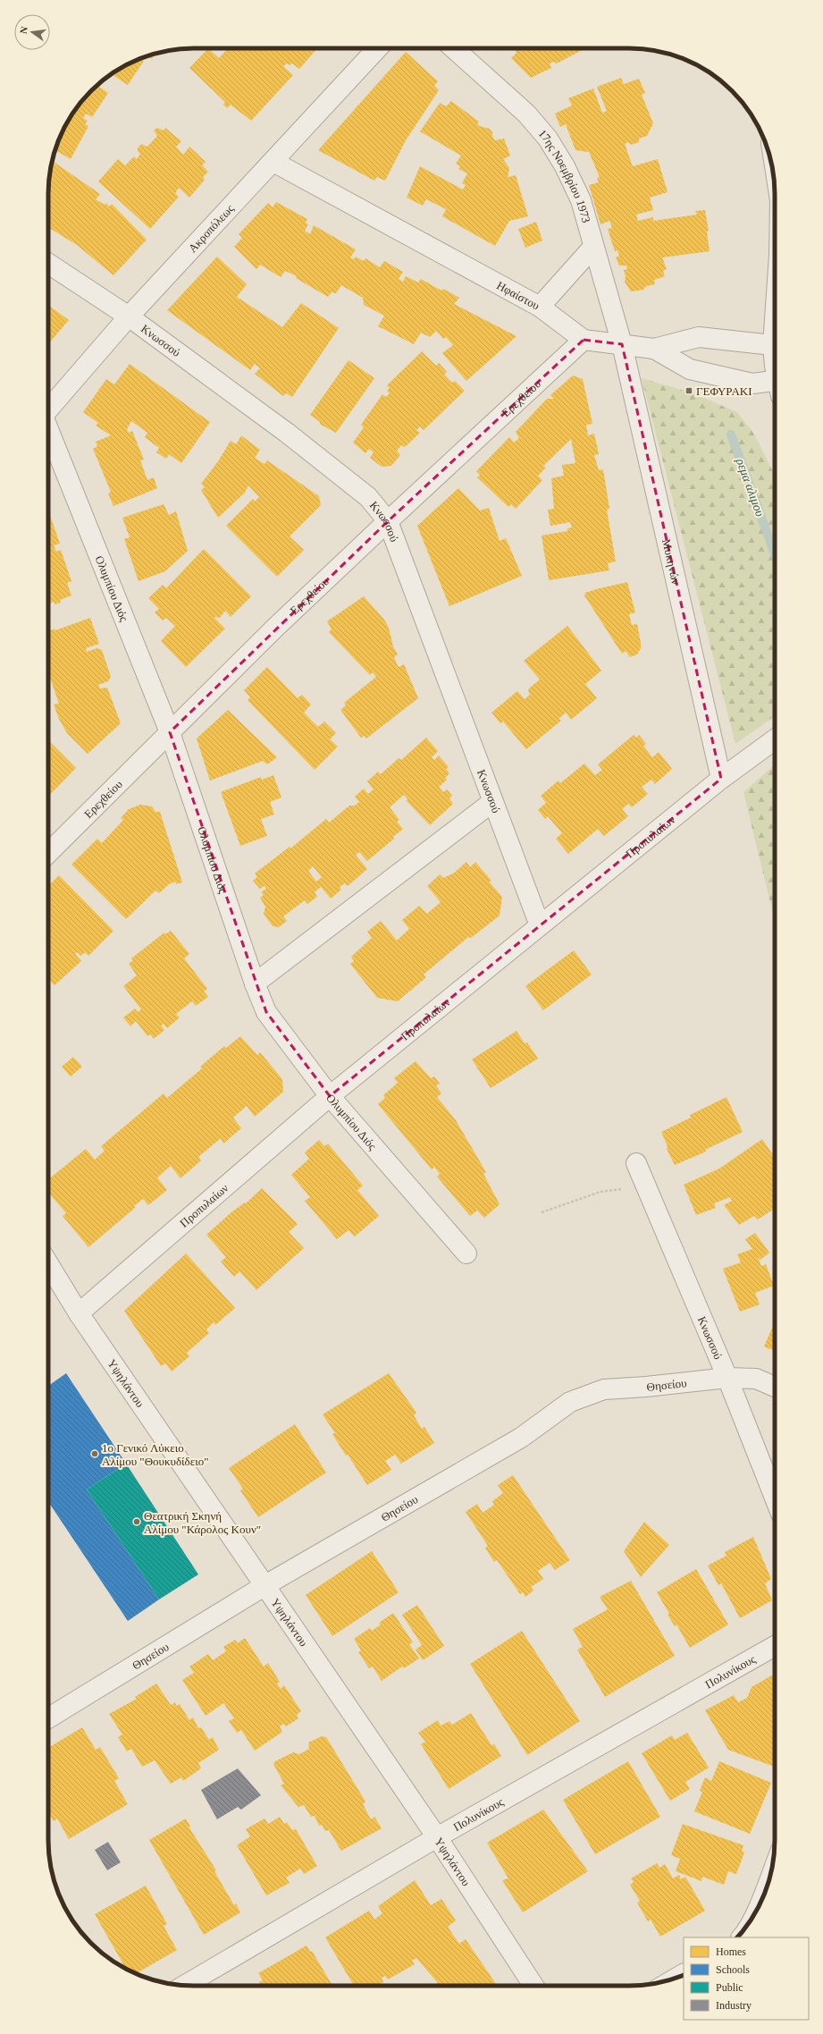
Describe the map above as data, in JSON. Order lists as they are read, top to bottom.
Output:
{
  "streets": {
    "street": [
      "17ης Νοεμβρίου 1973",
      "Ακροπόλεως",
      "Ηφαίστου",
      "Κνωσσού",
      "Ερεχθείου",
      "Μυκηνών",
      "Ολυμπίου Διός",
      "Προπυλαίων",
      "Υψηλάντου",
      "Θησείου",
      "Πολυνίκους"
    ]
  },
  "crossings": [
    ["17ης Νοεμβρίου 1973", "Ηφαίστου"],
    ["17ης Νοεμβρίου 1973", "Μυκηνών"],
    ["Ακροπόλεως", "Ηφαίστου"],
    ["Ακροπόλεως", "Κνωσσού"],
    ["Ηφαίστου", "Ερεχθείου"],
    ["Ηφαίστου", "Μυκηνών"],
    ["Κνωσσού", "Ερεχθείου"],
    ["Κνωσσού", "Προπυλαίων"],
    ["Κνωσσού", "Θησείου"],
    ["Ερεχθείου", "Ολυμπίου Διός"],
    ["Μυκηνών", "Προπυλαίων"],
    ["Ολυμπίου Διός", "Προπυλαίων"],
    ["Προπυλαίων", "Υψηλάντου"],
    ["Υψηλάντου", "Θησείου"],
    ["Υψηλάντου", "Πολυνίκους"]
  ],
  "water": ["ρεμα αλιμου"],
  "places": {
    "transit": ["ΓΕΦΥΡΑΚΙ"],
    "other": ["1ο Γενικό Λύκειο Αλίμου \"Θουκυδίδειο\"", "Θεατρική Σκηνή Αλίμου \"Κάρολος Κουν\""]
  },
  "legend": [
    "Homes",
    "Schools",
    "Public",
    "Industry"
  ],
  "north": "left"
}
